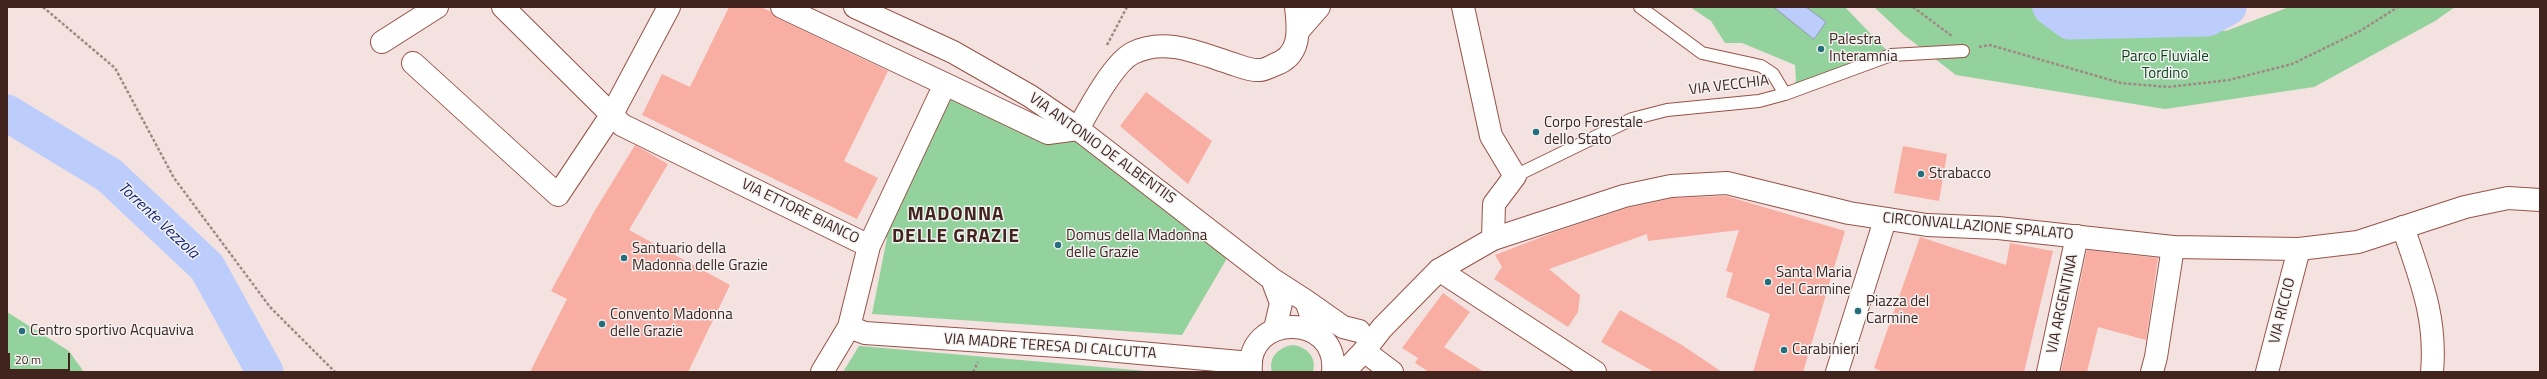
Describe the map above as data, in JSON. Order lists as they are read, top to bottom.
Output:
{
  "streets": {
    "street": [
      "VIA ANTONIO DE ALBENTIIS",
      "VIA ETTORE BIANCO",
      "CIRCONVALLAZIONE SPALATO",
      "VIA ARGENTINA",
      "VIA RICCIO",
      "VIA MADRE TERESA DI CALCUTTA"
    ],
    "lane": ["VIA VECCHIA"]
  },
  "crossings": [
    ["VIA ANTONIO DE ALBENTIIS", "CIRCONVALLAZIONE SPALATO"],
    ["CIRCONVALLAZIONE SPALATO", "VIA ARGENTINA"],
    ["CIRCONVALLAZIONE SPALATO", "VIA RICCIO"]
  ],
  "districts": ["MADONNA DELLE GRAZIE"],
  "water": ["Torrente Vezzola"],
  "parks": ["Parco Fluviale Tordino"],
  "places": [
    "Palestra Interamnia",
    "Corpo Forestale dello Stato",
    "Strabacco",
    "Domus della Madonna delle Grazie",
    "Santuario della Madonna delle Grazie",
    "Santa Maria del Carmine",
    "Piazza del Carmine",
    "Convento Madonna delle Grazie",
    "Centro sportivo Acquaviva",
    "Carabinieri"
  ],
  "scale_bar": "20 m"
}
